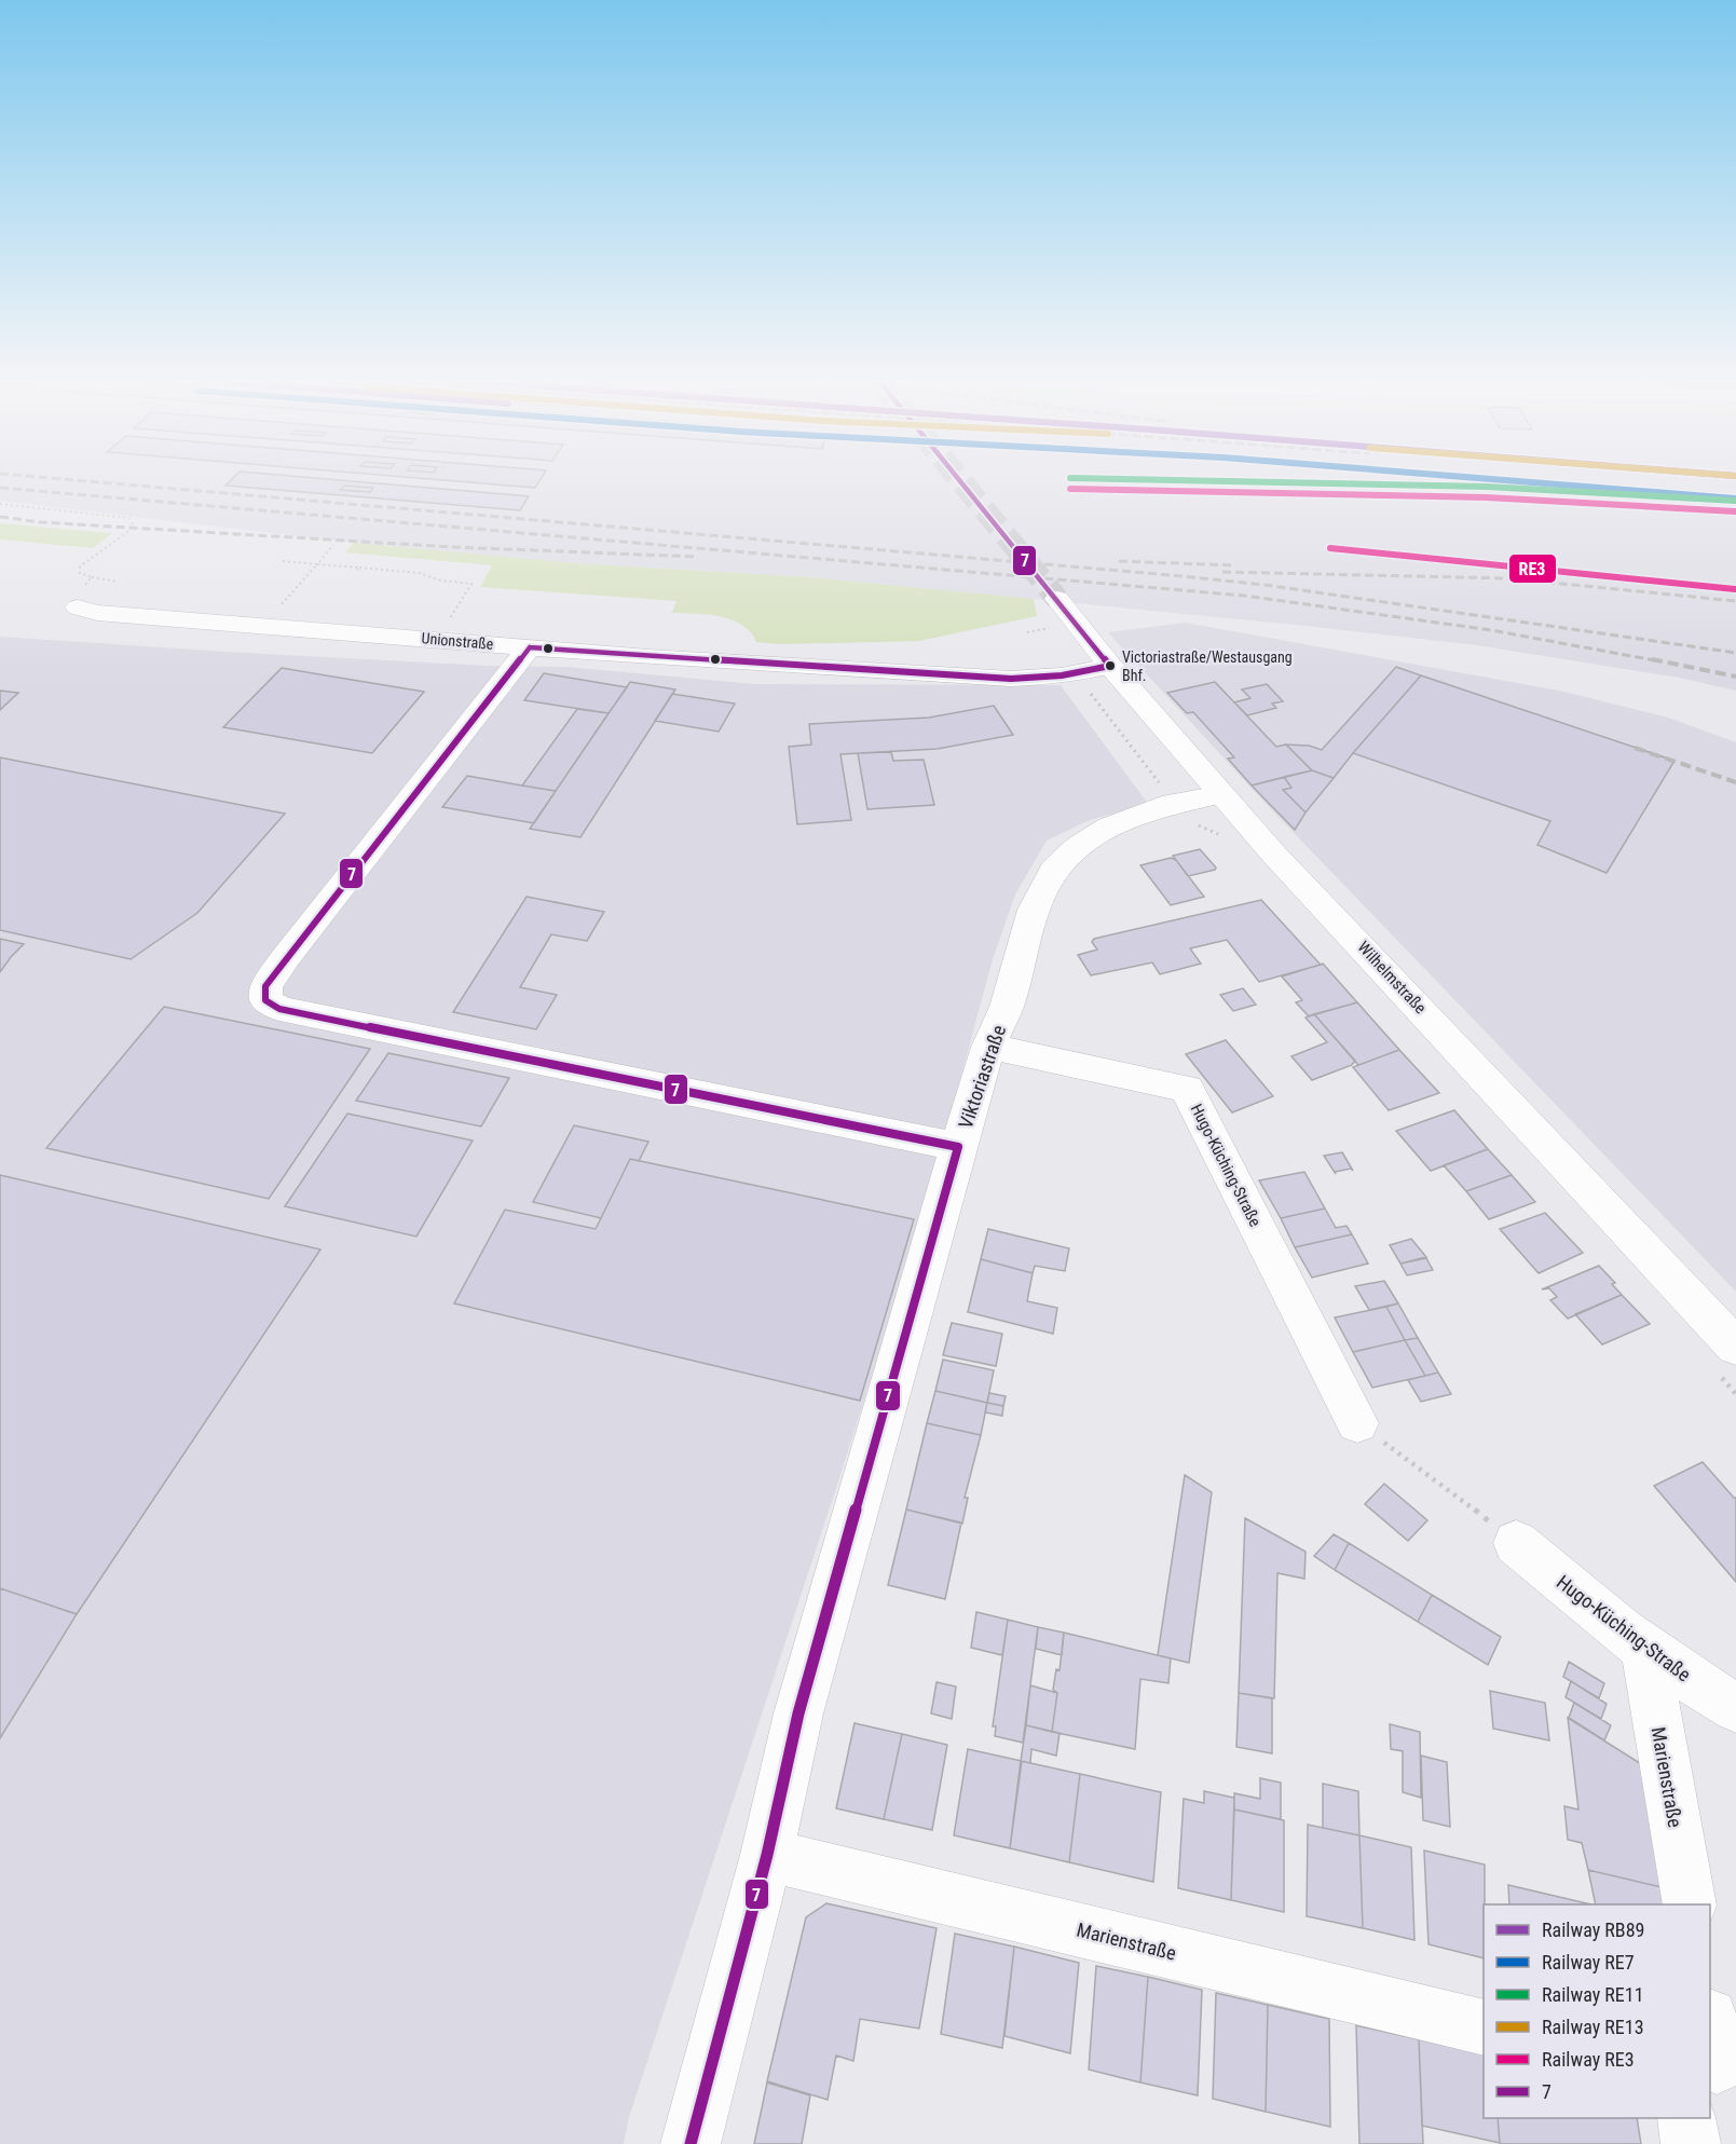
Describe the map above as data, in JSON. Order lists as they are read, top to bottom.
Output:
{
  "streets": {
    "street": [
      "Unionstraße",
      "Wilhelmstraße",
      "Viktoriastraße",
      "Hugo-Küching-Straße",
      "Marienstraße"
    ]
  },
  "crossings": [
    ["Unionstraße", "Wilhelmstraße"],
    ["Wilhelmstraße", "Viktoriastraße"],
    ["Viktoriastraße", "Hugo-Küching-Straße"],
    ["Viktoriastraße", "Marienstraße"],
    ["Hugo-Küching-Straße", "Marienstraße"]
  ],
  "places": ["Victoriastraße/Westausgang Bhf."],
  "lines": [
    "rail line RE7",
    "rail line RE11",
    "transit line 7",
    "rail line RE3"
  ],
  "legend": [
    "Railway RB89",
    "Railway RE7",
    "Railway RE11",
    "Railway RE13",
    "Railway RE3",
    "7"
  ]
}
